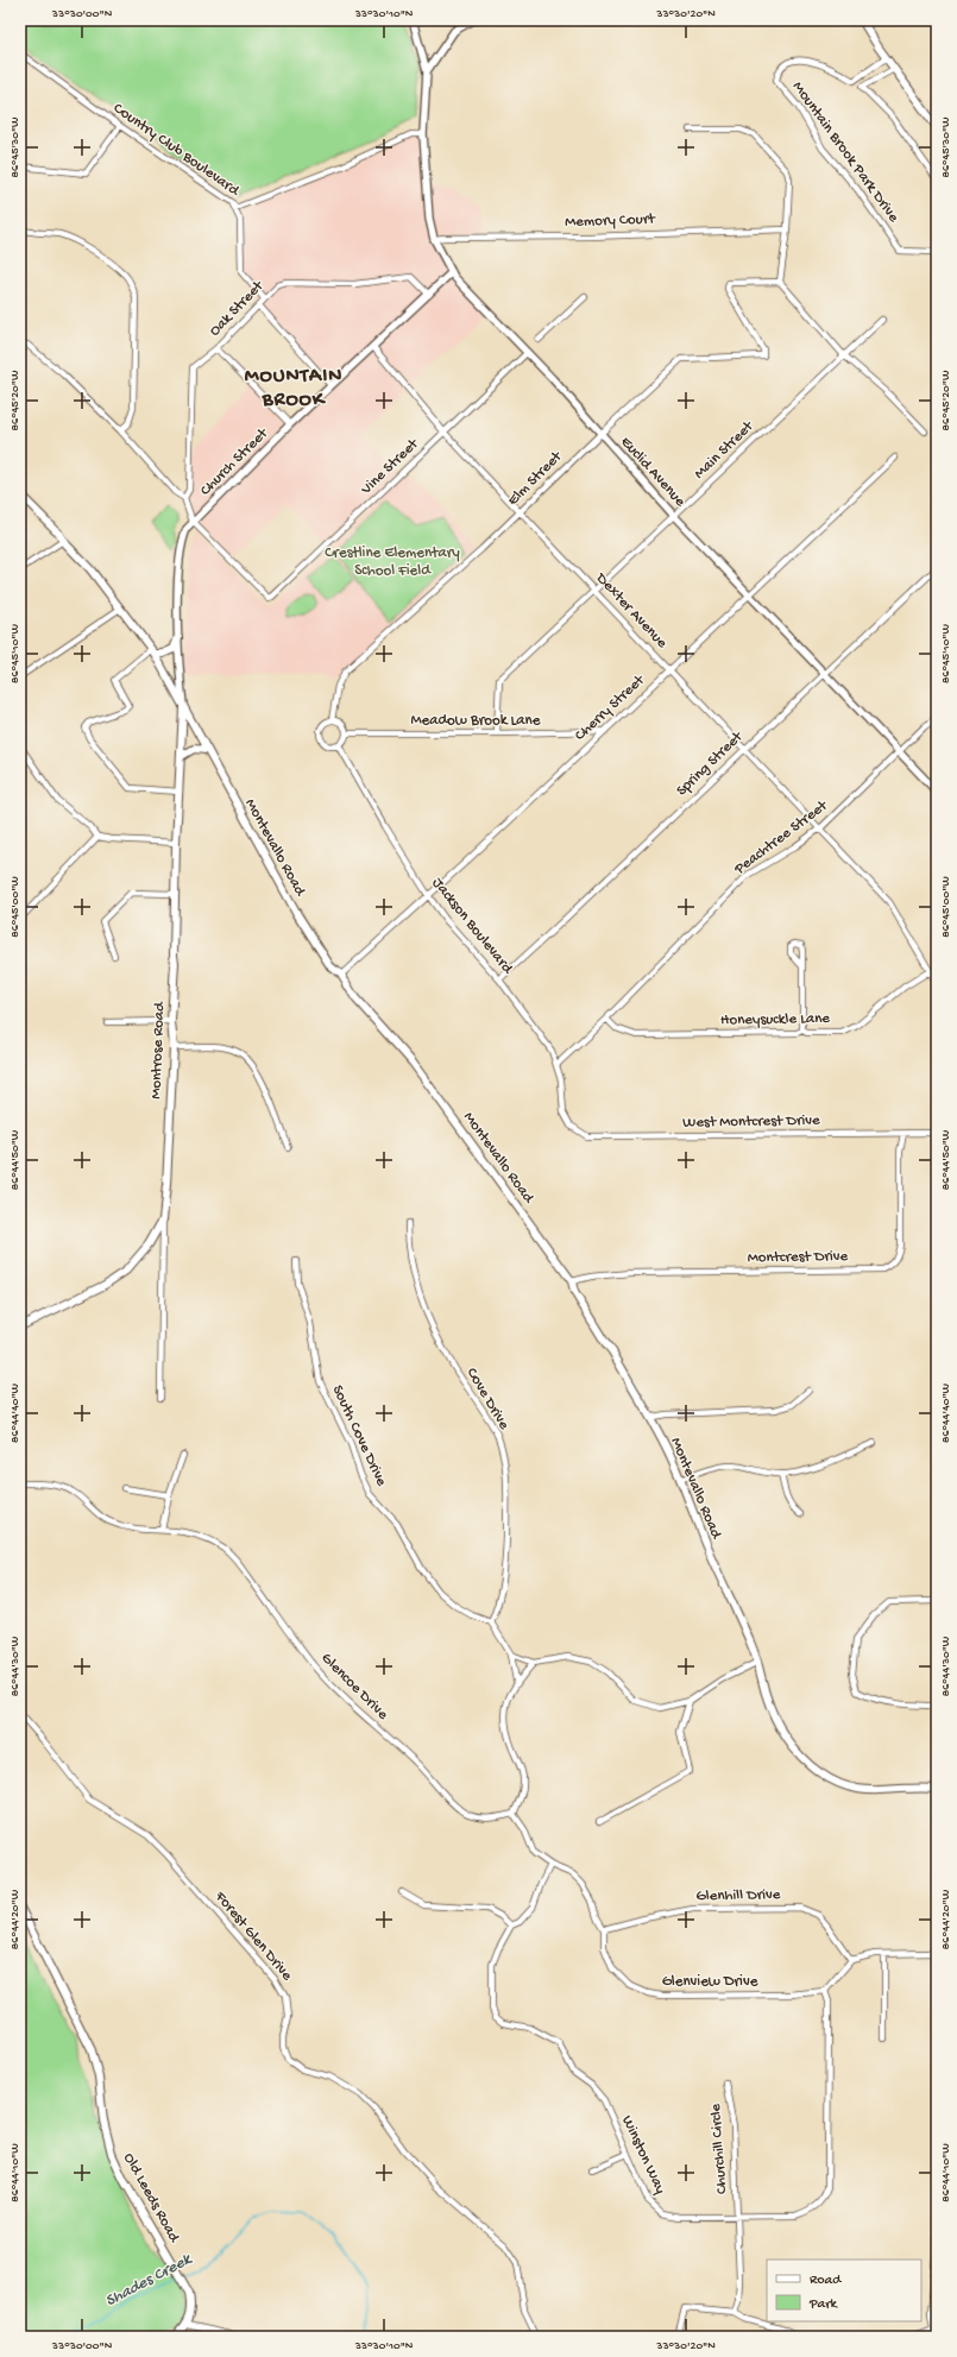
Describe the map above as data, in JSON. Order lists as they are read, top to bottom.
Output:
{
  "streets": {
    "main road": ["Montevallo Road", "Montrose Road", "Old Leeds Road"],
    "street": [
      "Country Club Boulevard",
      "Mountain Brook Park Drive",
      "Memory Court",
      "Oak Street",
      "Main Street",
      "Church Street",
      "Vine Street",
      "Euclid Avenue",
      "Elm Street",
      "Dexter Avenue",
      "Cherry Street",
      "Meadow Brook Lane",
      "Spring Street",
      "Peachtree Street",
      "Jackson Boulevard",
      "Honeysuckle Lane",
      "West Montcrest Drive",
      "Montcrest Drive",
      "Cove Drive",
      "South Cove Drive",
      "Glencoe Drive",
      "Glenhill Drive",
      "Forest Glen Drive",
      "Glenview Drive",
      "Churchill Circle",
      "Winston Way"
    ]
  },
  "crossings": [
    ["Country Club Boulevard", "Oak Street"],
    ["Memory Court", "Euclid Avenue"],
    ["Oak Street", "Church Street"],
    ["Main Street", "Euclid Avenue"],
    ["Main Street", "Dexter Avenue"],
    ["Main Street", "Meadow Brook Lane"],
    ["Church Street", "Vine Street"],
    ["Church Street", "Euclid Avenue"],
    ["Church Street", "Dexter Avenue"],
    ["Church Street", "Montevallo Road"],
    ["Church Street", "Montrose Road"],
    ["Vine Street", "Euclid Avenue"],
    ["Vine Street", "Dexter Avenue"],
    ["Euclid Avenue", "Elm Street"],
    ["Euclid Avenue", "Cherry Street"],
    ["Euclid Avenue", "Spring Street"],
    ["Euclid Avenue", "Peachtree Street"],
    ["Elm Street", "Dexter Avenue"],
    ["Elm Street", "Meadow Brook Lane"],
    ["Elm Street", "Jackson Boulevard"],
    ["Dexter Avenue", "Cherry Street"],
    ["Dexter Avenue", "Spring Street"],
    ["Dexter Avenue", "Peachtree Street"],
    ["Dexter Avenue", "Honeysuckle Lane"],
    ["Cherry Street", "Meadow Brook Lane"],
    ["Cherry Street", "Montevallo Road"],
    ["Cherry Street", "Jackson Boulevard"],
    ["Meadow Brook Lane", "Jackson Boulevard"],
    ["Spring Street", "Jackson Boulevard"],
    ["Peachtree Street", "Jackson Boulevard"],
    ["Peachtree Street", "Honeysuckle Lane"],
    ["Montevallo Road", "Montrose Road"],
    ["Montevallo Road", "Montcrest Drive"],
    ["Jackson Boulevard", "West Montcrest Drive"],
    ["West Montcrest Drive", "Montcrest Drive"],
    ["Cove Drive", "South Cove Drive"],
    ["Glencoe Drive", "Glenview Drive"],
    ["Glenhill Drive", "Glenview Drive"],
    ["Glenview Drive", "Winston Way"],
    ["Churchill Circle", "Winston Way"]
  ],
  "districts": ["MOUNTAIN BROOK"],
  "water": ["Shades Creek"],
  "parks": ["Crestline Elementary School Field"],
  "legend": ["Road", "Park"],
  "coordinates": [
    "33°30'00\"N",
    "33°30'10\"N",
    "33°30'20\"N",
    "86°45'30\"W",
    "86°45'20\"W",
    "86°45'10\"W",
    "86°45'00\"W",
    "86°44'50\"W",
    "86°44'40\"W",
    "86°44'30\"W",
    "86°44'20\"W",
    "86°44'10\"W"
  ]
}
